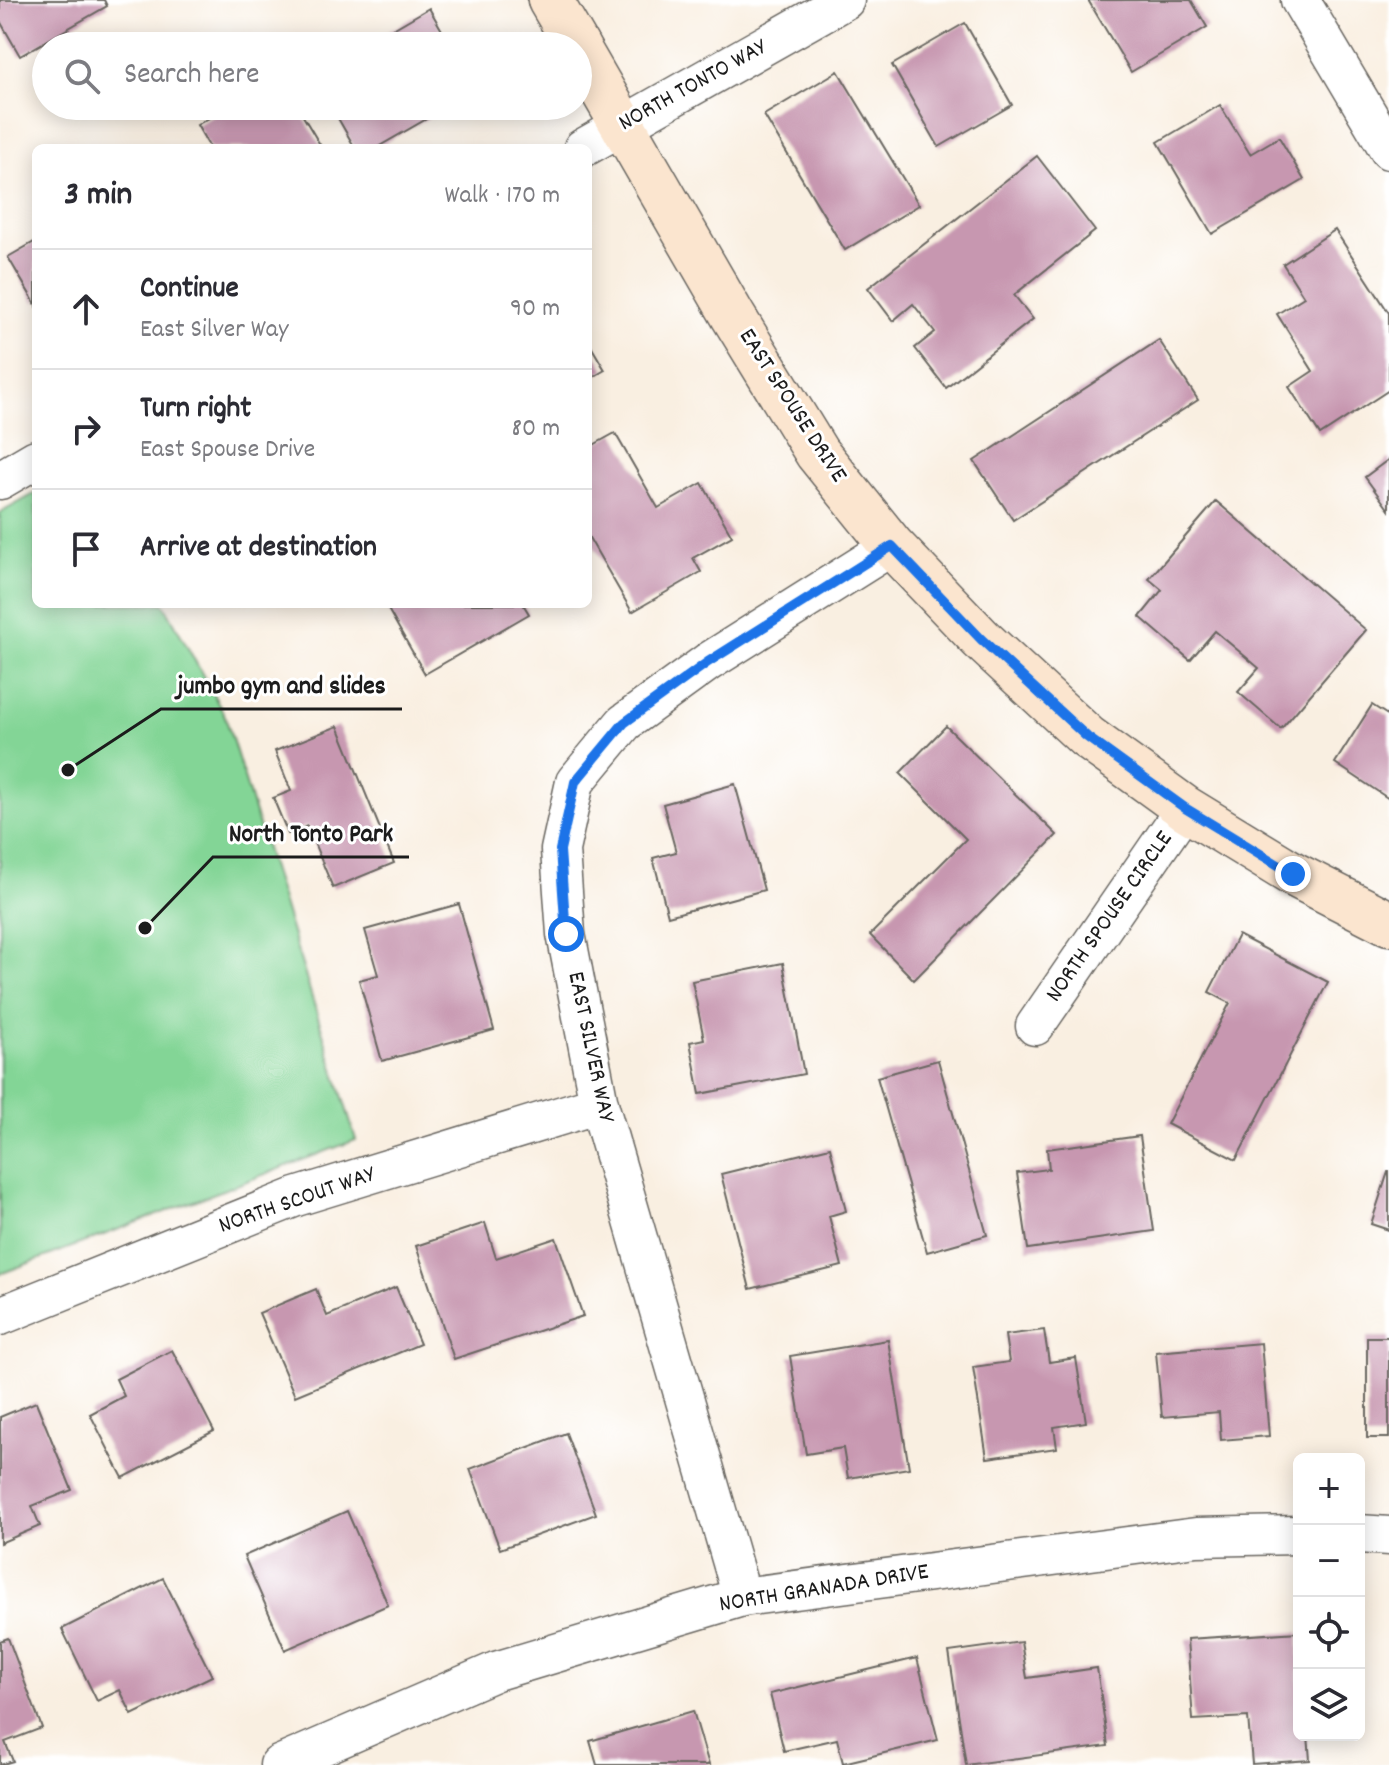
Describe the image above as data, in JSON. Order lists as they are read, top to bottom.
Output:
{
  "streets": {
    "main road": ["EAST SPOUSE DRIVE"],
    "street": [
      "NORTH TONTO WAY",
      "NORTH SPOUSE CIRCLE",
      "EAST SILVER WAY",
      "NORTH SCOUT WAY",
      "NORTH GRANADA DRIVE"
    ]
  },
  "crossings": [
    ["NORTH TONTO WAY", "EAST SPOUSE DRIVE"],
    ["EAST SPOUSE DRIVE", "NORTH SPOUSE CIRCLE"],
    ["EAST SPOUSE DRIVE", "EAST SILVER WAY"],
    ["EAST SILVER WAY", "NORTH SCOUT WAY"],
    ["EAST SILVER WAY", "NORTH GRANADA DRIVE"]
  ],
  "places": ["jumbo gym and slides", "North Tonto Park"],
  "page": {
    "search": "Search here",
    "heading": ["3 min", "Walk · 170 m"],
    "list": [
      ["Continue", "East Silver Way", "90 m"],
      ["Turn right", "East Spouse Drive", "80 m"],
      "Arrive at destination"
    ],
    "map_buttons": ["+", "−"]
  }
}
